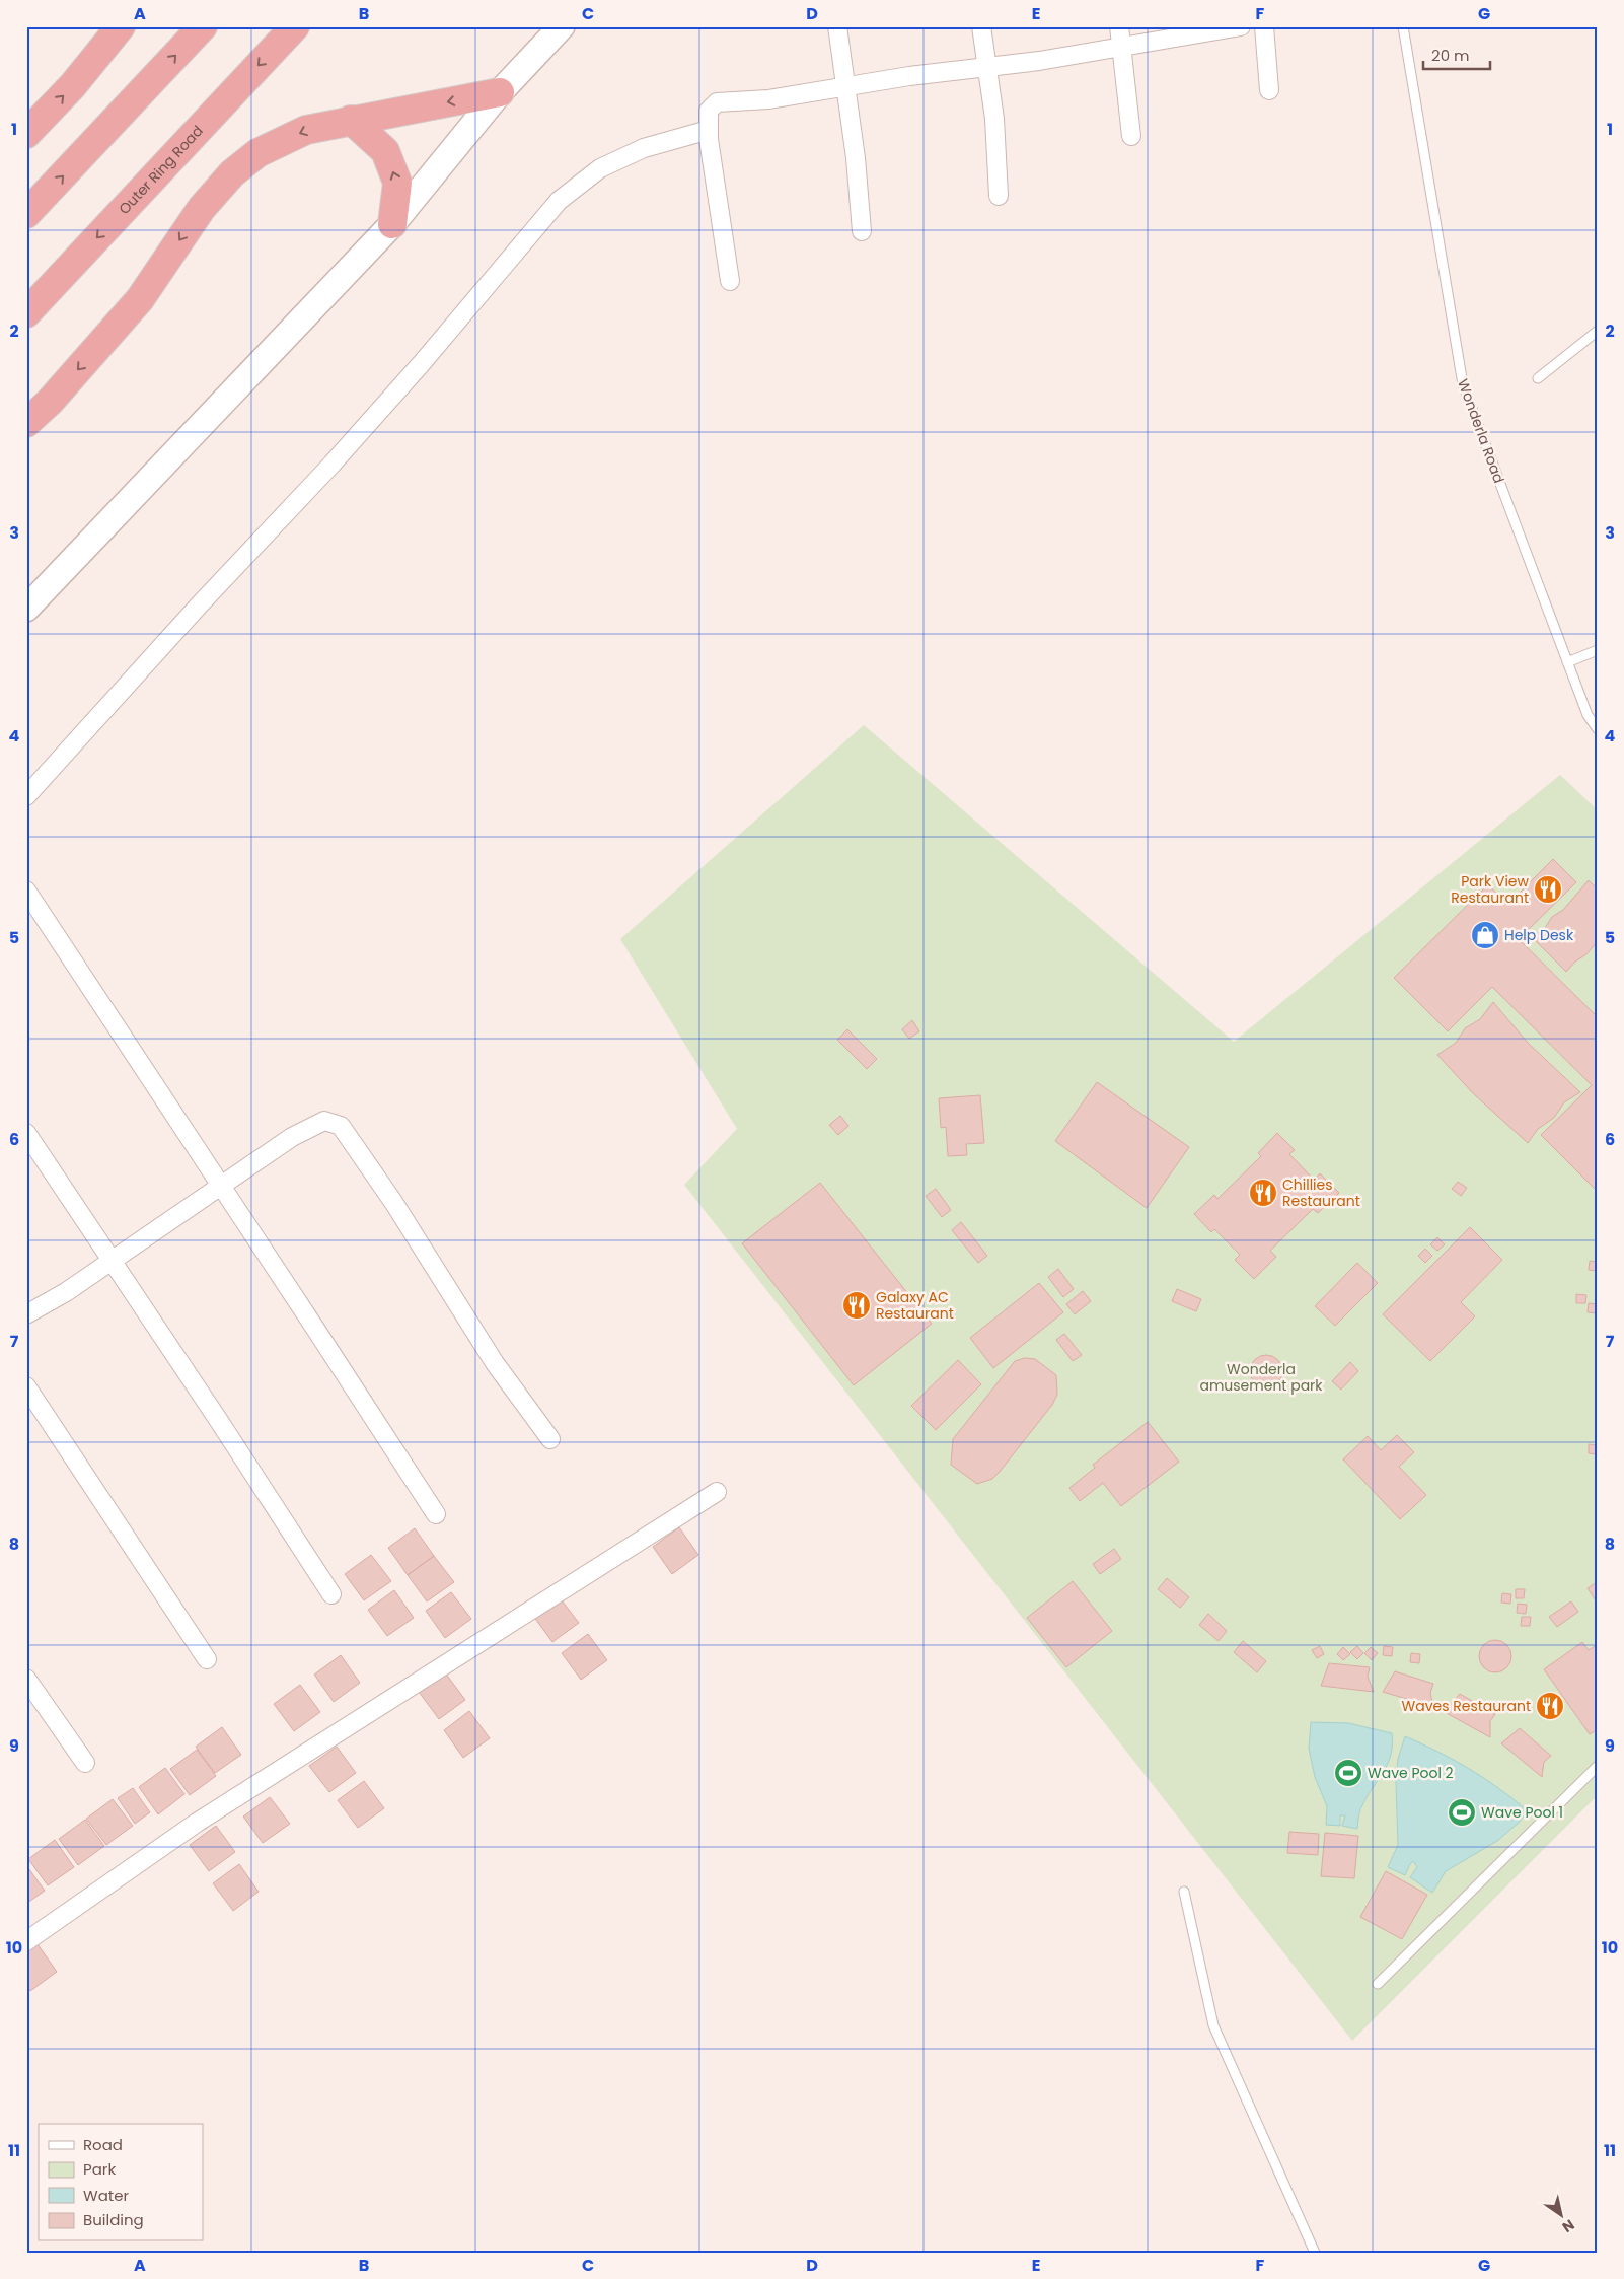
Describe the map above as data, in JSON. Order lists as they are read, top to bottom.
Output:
{
  "streets": {
    "highway": ["Outer Ring Road"],
    "lane": ["Wonderla Road"]
  },
  "parks": ["Wonderla amusement park"],
  "places": {
    "restaurant": [
      "Park View Restaurant",
      "Chillies Restaurant",
      "Galaxy AC Restaurant",
      "Waves Restaurant"
    ],
    "shop": ["Help Desk"],
    "sports": ["Wave Pool 2", "Wave Pool 1"]
  },
  "legend": [
    "Road",
    "Park",
    "Water",
    "Building"
  ],
  "scale_bar": "20 m",
  "north": "bottom right",
  "grid": {
    "columns": [
      "A",
      "B",
      "C",
      "D",
      "E",
      "F",
      "G"
    ],
    "rows": [
      "1",
      "2",
      "3",
      "4",
      "5",
      "6",
      "7",
      "8",
      "9",
      "10",
      "11"
    ]
  }
}
